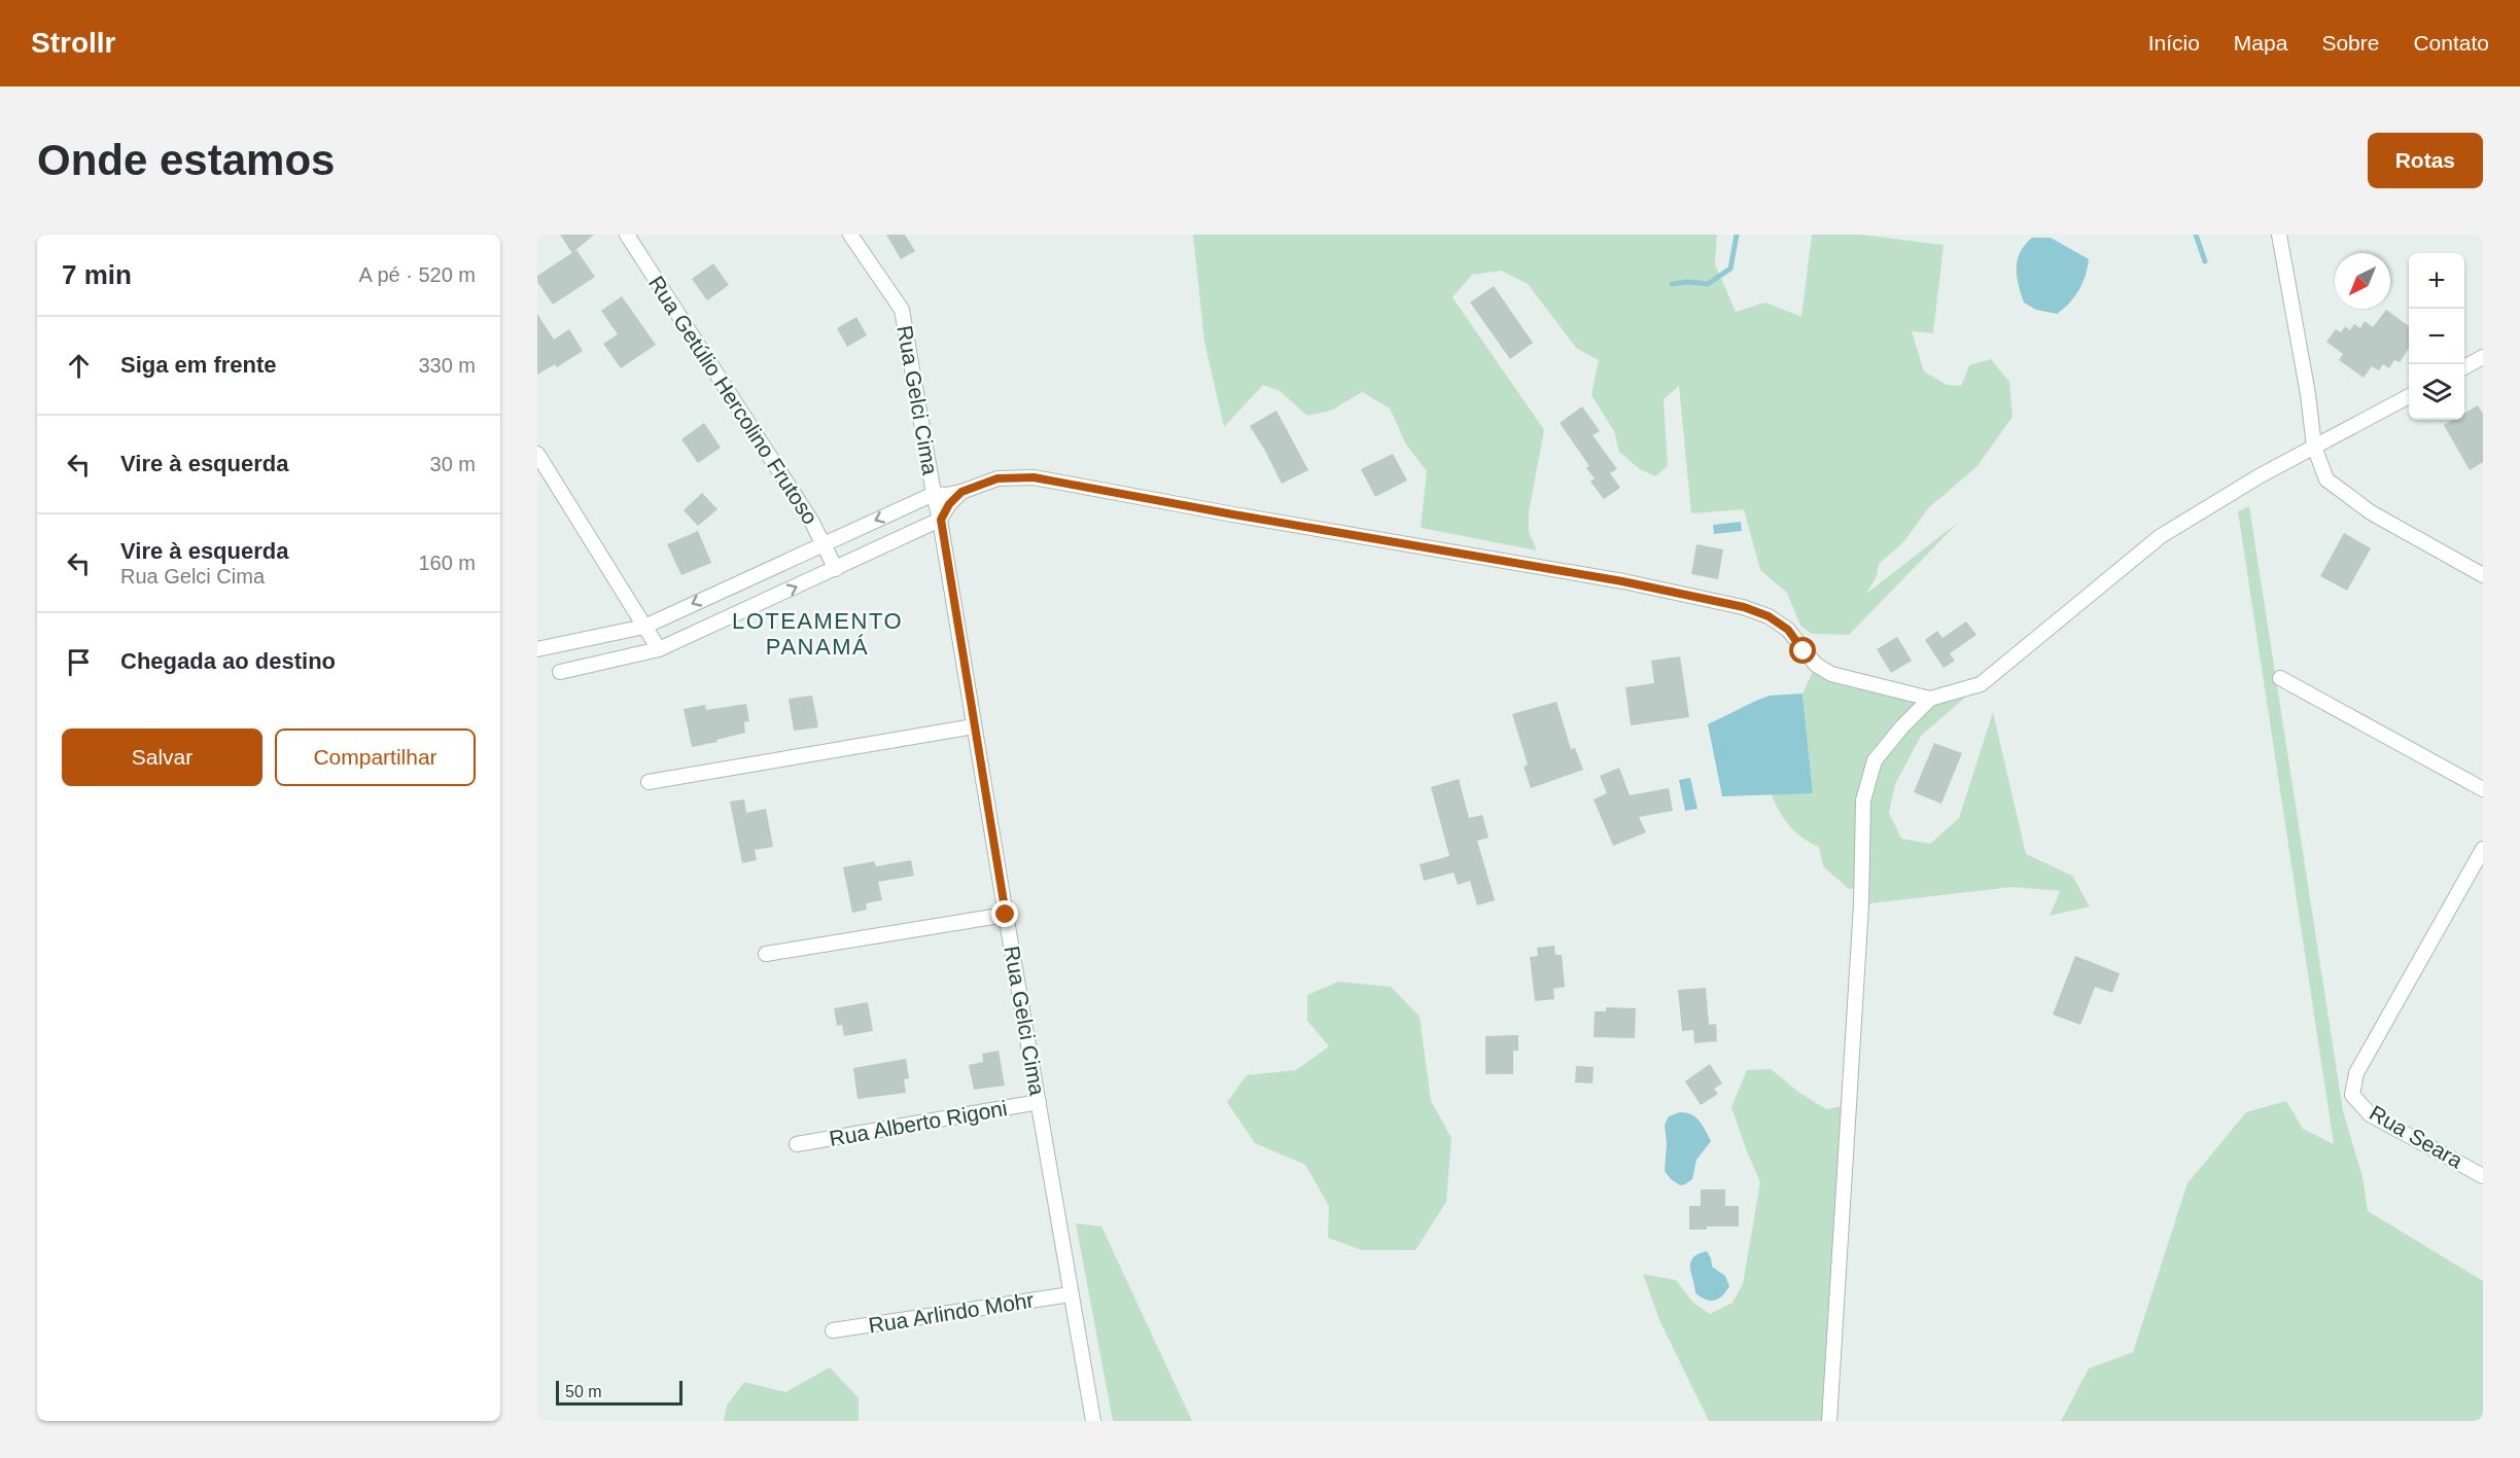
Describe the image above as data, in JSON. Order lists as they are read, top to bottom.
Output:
{
  "streets": {
    "street": [
      "Rua Getúlio Hercolino Frutoso",
      "Rua Gelci Cima",
      "Rua Alberto Rigoni",
      "Rua Seara",
      "Rua Arlindo Mohr"
    ]
  },
  "crossings": [
    ["Rua Gelci Cima", "Rua Alberto Rigoni"],
    ["Rua Gelci Cima", "Rua Arlindo Mohr"]
  ],
  "districts": ["LOTEAMENTO PANAMÁ"],
  "scale_bar": "50 m",
  "north": "bottom left",
  "page": {
    "header": "Strollr",
    "nav": [
      "Início",
      "Mapa",
      "Sobre",
      "Contato"
    ],
    "buttons": [
      "Rotas",
      ["Salvar", "Compartilhar"]
    ],
    "title": "Onde estamos",
    "heading": ["7 min", "A pé · 520 m"],
    "map_buttons": ["+", "−"],
    "list": [
      ["Siga em frente", "330 m"],
      ["Vire à esquerda", "30 m"],
      ["Vire à esquerda", "Rua Gelci Cima", "160 m"],
      "Chegada ao destino"
    ],
    "scale": "50 m"
  }
}
